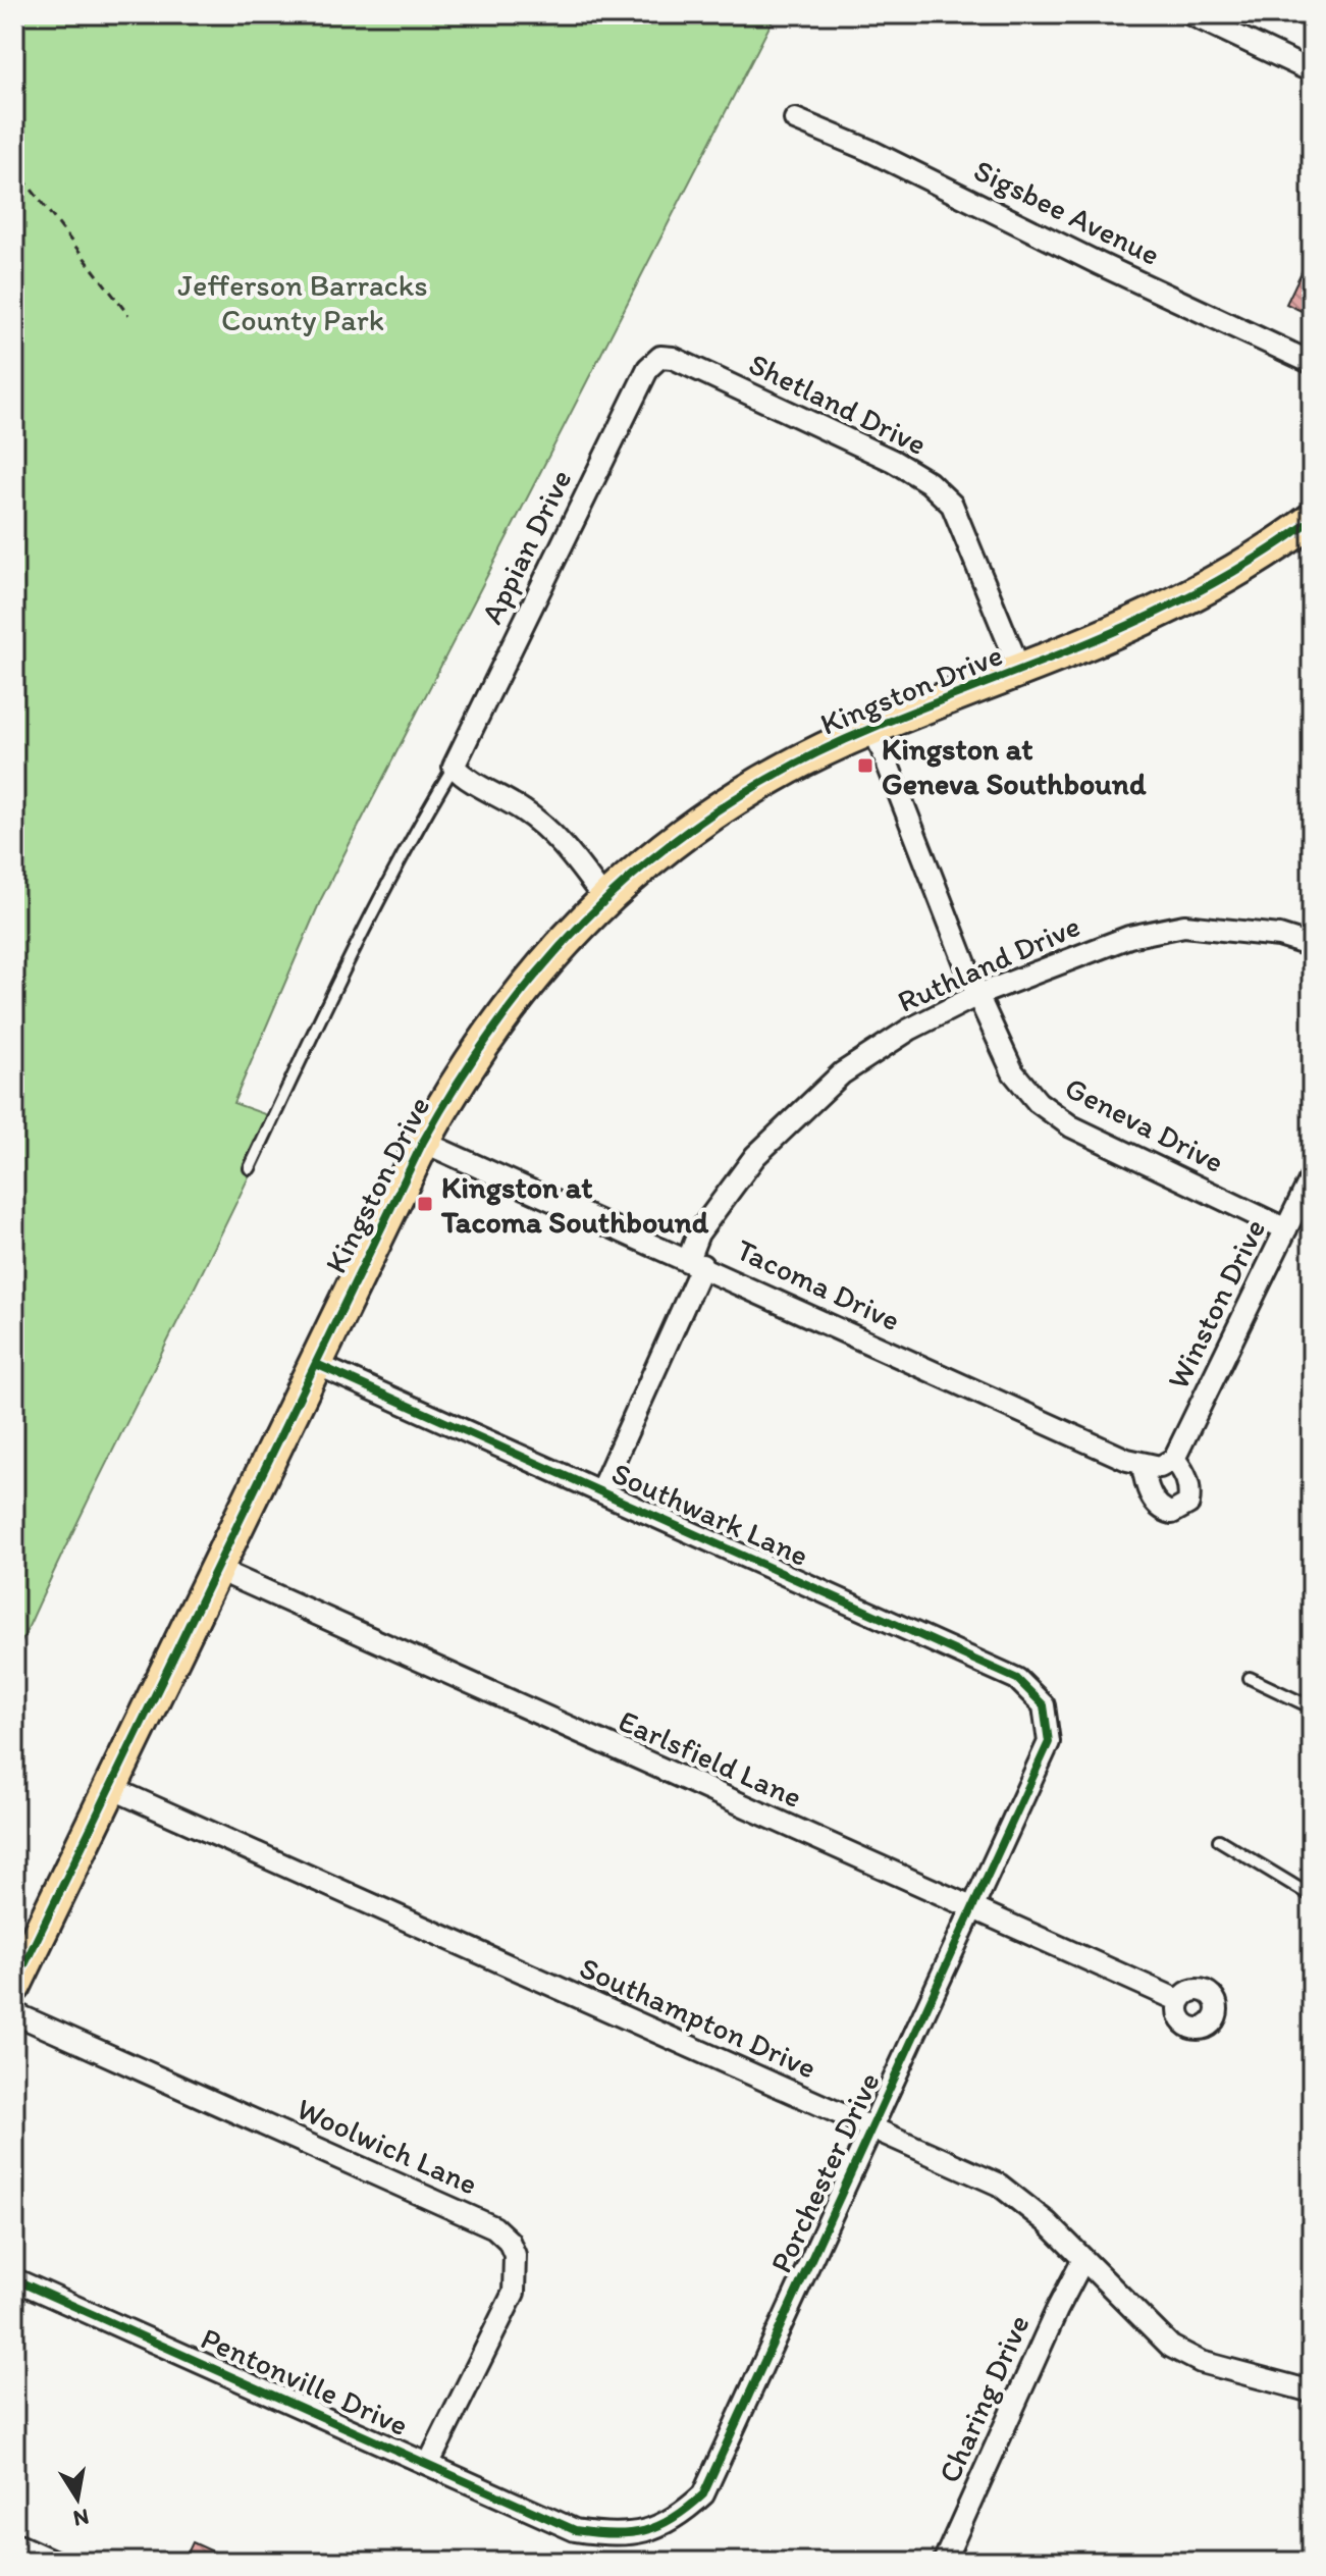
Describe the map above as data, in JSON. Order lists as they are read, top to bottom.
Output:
{
  "streets": {
    "main road": ["Kingston Drive"],
    "street": [
      "Sigsbee Avenue",
      "Shetland Drive",
      "Appian Drive",
      "Ruthland Drive",
      "Geneva Drive",
      "Tacoma Drive",
      "Winston Drive",
      "Southwark Lane",
      "Earlsfield Lane",
      "Southampton Drive",
      "Woolwich Lane",
      "Porchester Drive",
      "Pentonville Drive",
      "Charing Drive"
    ]
  },
  "crossings": [
    ["Shetland Drive", "Appian Drive"],
    ["Shetland Drive", "Kingston Drive"],
    ["Kingston Drive", "Geneva Drive"],
    ["Kingston Drive", "Tacoma Drive"],
    ["Kingston Drive", "Southwark Lane"],
    ["Kingston Drive", "Earlsfield Lane"],
    ["Kingston Drive", "Southampton Drive"],
    ["Ruthland Drive", "Geneva Drive"],
    ["Ruthland Drive", "Tacoma Drive"],
    ["Ruthland Drive", "Southwark Lane"],
    ["Geneva Drive", "Winston Drive"],
    ["Southwark Lane", "Porchester Drive"],
    ["Earlsfield Lane", "Porchester Drive"],
    ["Southampton Drive", "Porchester Drive"],
    ["Southampton Drive", "Charing Drive"],
    ["Woolwich Lane", "Pentonville Drive"],
    ["Porchester Drive", "Pentonville Drive"]
  ],
  "parks": ["Jefferson Barracks County Park"],
  "places": {
    "transit": ["Kingston at Geneva Southbound", "Kingston at Tacoma Southbound"]
  },
  "north": "bottom"
}
